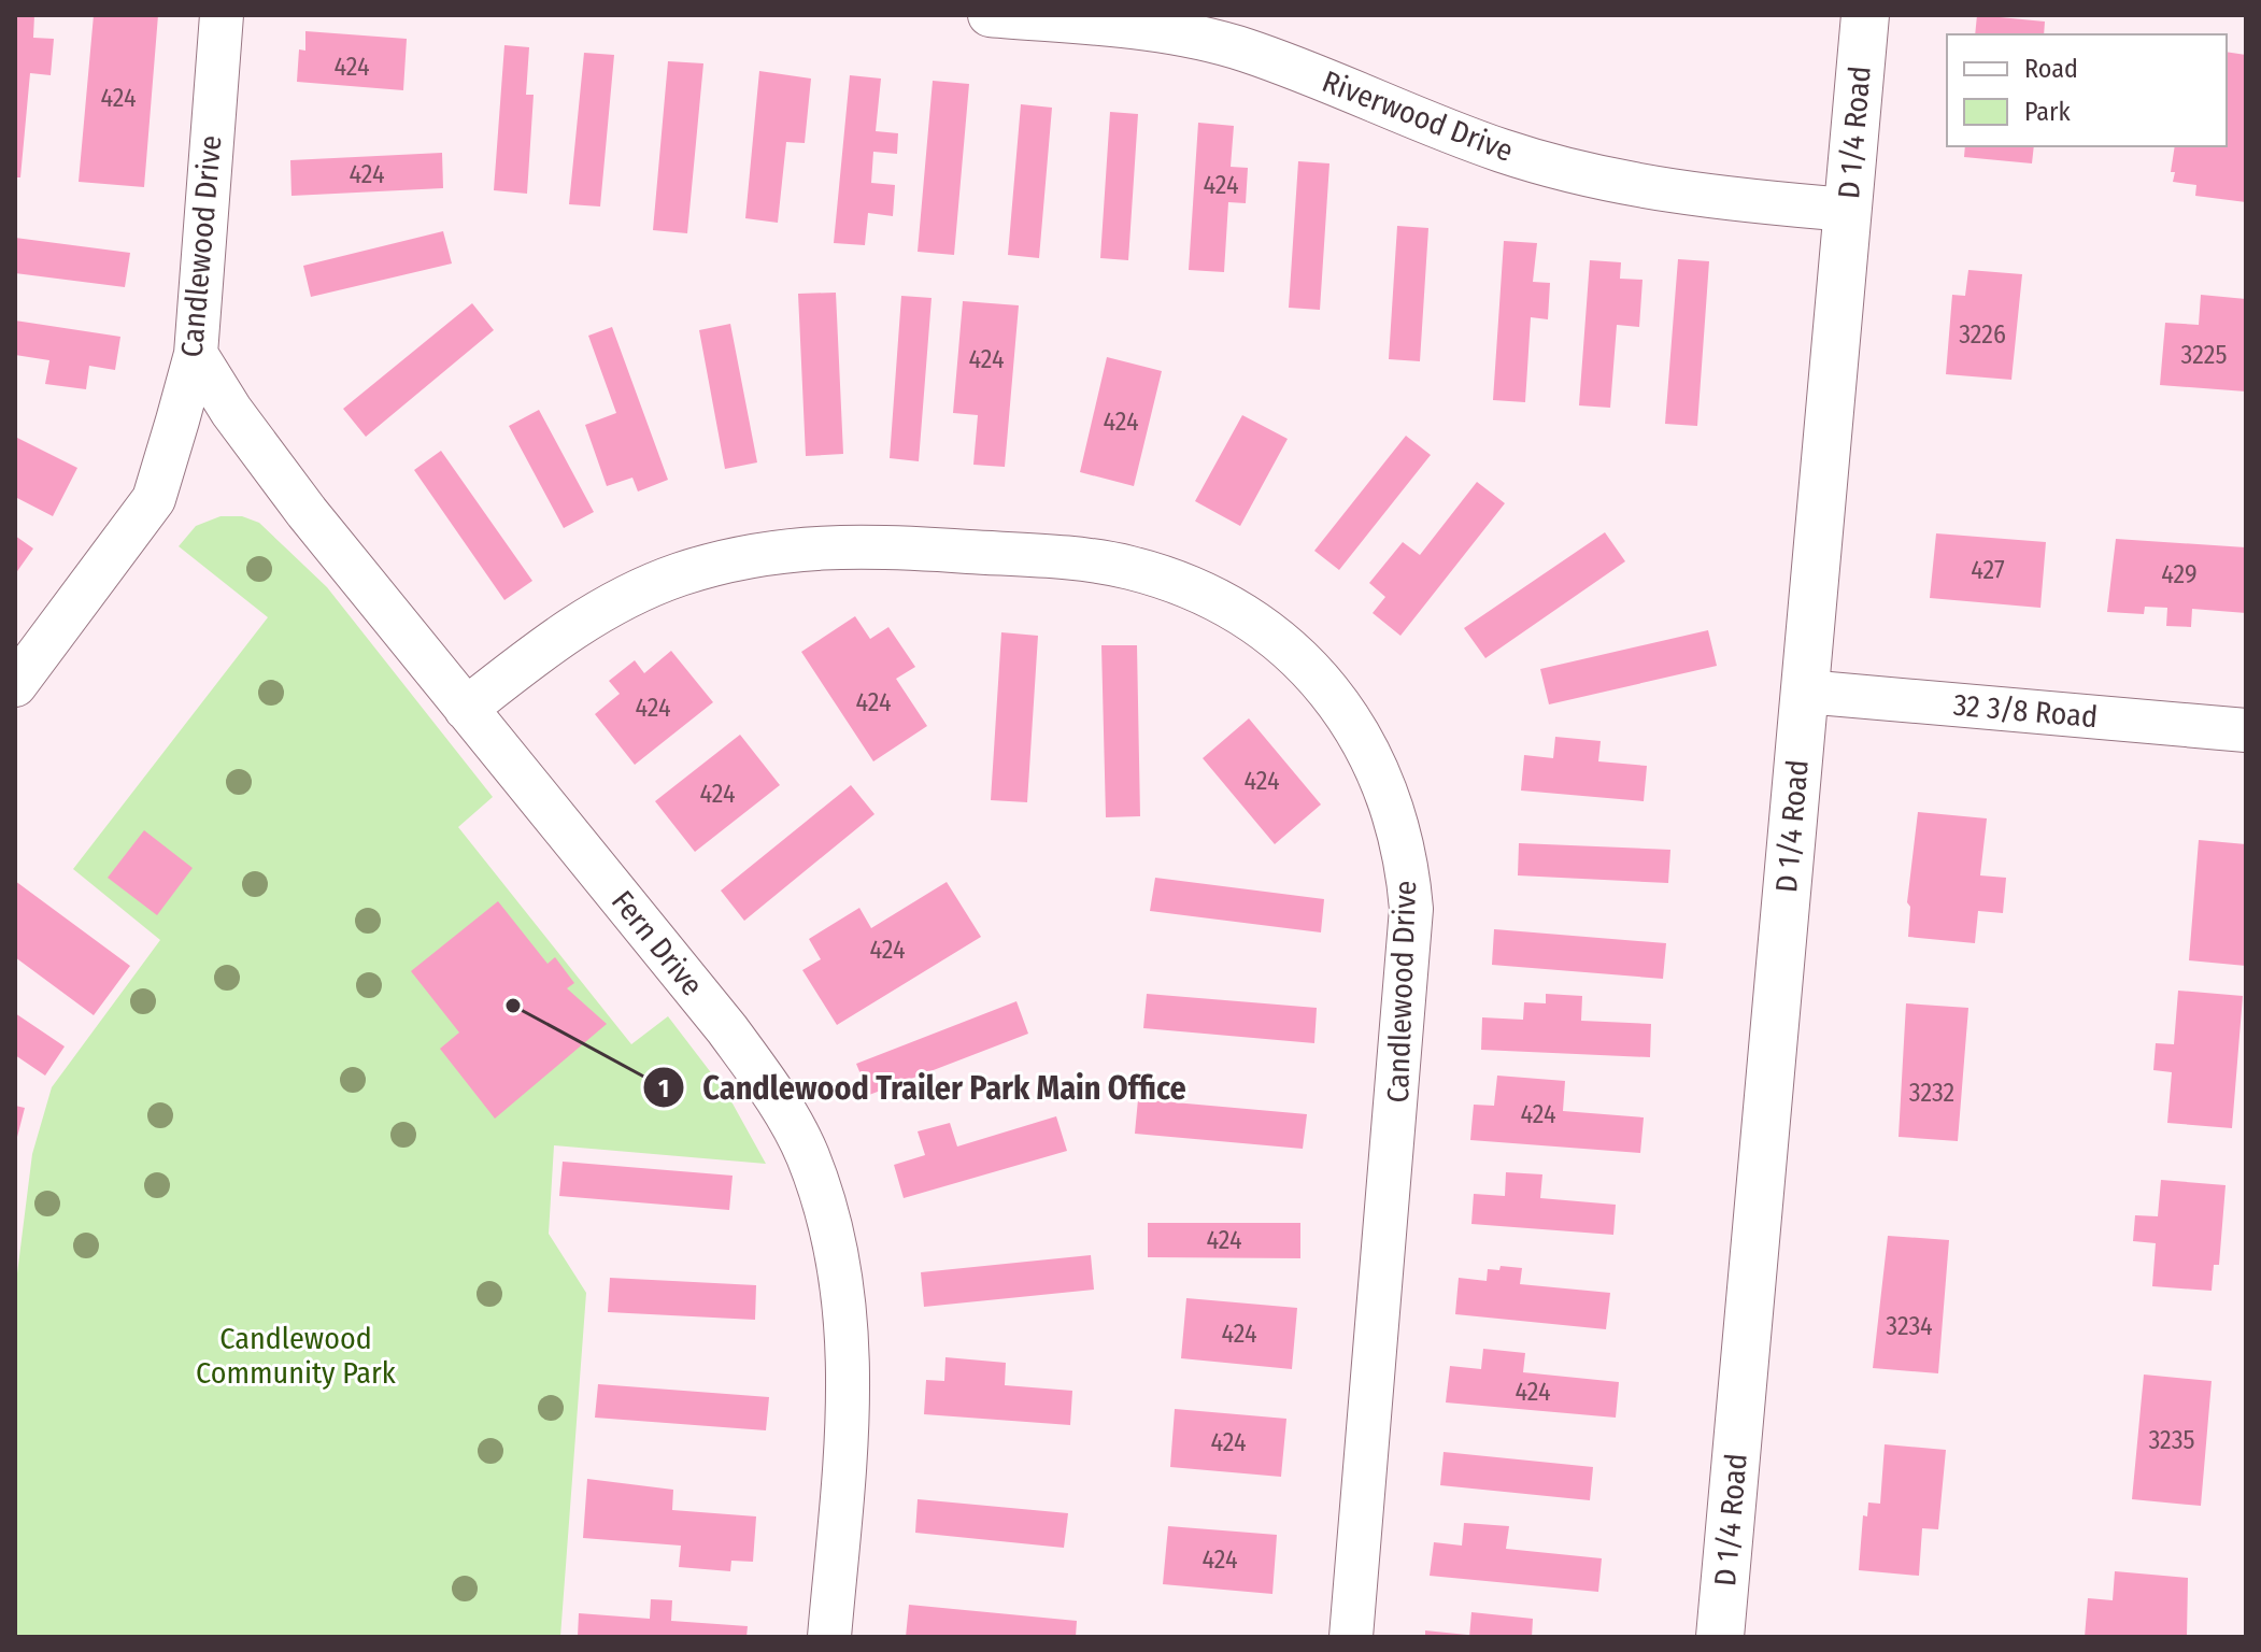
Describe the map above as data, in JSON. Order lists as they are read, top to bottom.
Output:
{
  "streets": {
    "street": [
      "Riverwood Drive",
      "D 1/4 Road",
      "Candlewood Drive",
      "32 3/8 Road",
      "Fern Drive"
    ]
  },
  "crossings": [
    ["Riverwood Drive", "D 1/4 Road"],
    ["D 1/4 Road", "32 3/8 Road"],
    ["Candlewood Drive", "Fern Drive"]
  ],
  "parks": ["Candlewood Community Park"],
  "places": ["Candlewood Trailer Park Main Office"],
  "house_numbers": [
    "424",
    "424",
    "424",
    "424",
    "3226",
    "3225",
    "424",
    "424",
    "427",
    "429",
    "424",
    "424",
    "424",
    "424",
    "424",
    "3232",
    "424",
    "424",
    "3234",
    "424",
    "424",
    "3235",
    "424",
    "424"
  ],
  "legend": ["Road", "Park"]
}
